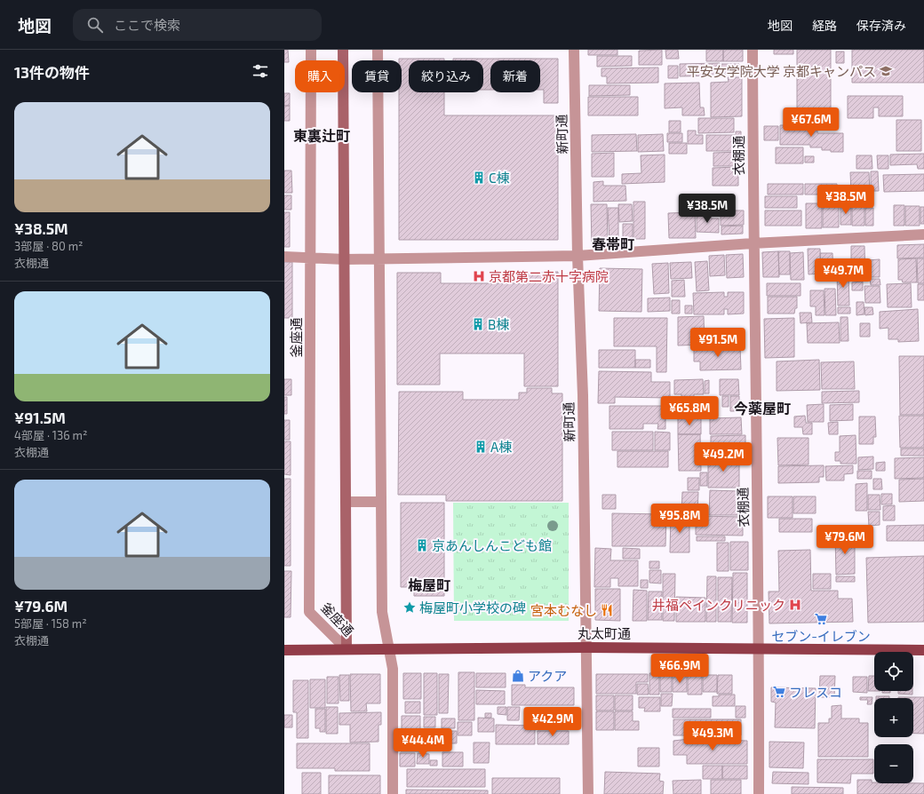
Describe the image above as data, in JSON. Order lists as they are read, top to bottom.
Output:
{
  "streets": {
    "main road": ["丸太町通"],
    "street": ["新町通", "衣棚通", "釜座通"]
  },
  "crossings": [
    ["新町通", "丸太町通"],
    ["衣棚通", "丸太町通"],
    ["釜座通", "丸太町通"]
  ],
  "districts": [
    "東裏辻町",
    "春帯町",
    "今薬屋町",
    "梅屋町"
  ],
  "places": {
    "school or university": ["平安女学院大学 京都キャンパス"],
    "building": [
      "C棟",
      "B棟",
      "A棟",
      "京あんしんこども館"
    ],
    "hospital": ["京都第二赤十字病院", "井福ペインクリニック"],
    "place": ["梅屋町小学校の碑"],
    "restaurant": ["宮本むなし"],
    "supermarket": ["セブン-イレブン", "フレスコ"],
    "shop": ["アクア"]
  },
  "page": {
    "header": "地図",
    "search": "ここで検索",
    "nav": ["地図", "経路", "保存済み"],
    "heading": "13件の物件",
    "chip": [
      "購入",
      "賃貸",
      "絞り込み",
      "新着"
    ],
    "list": [
      {
        "name": "¥38.5M",
        "note": "3部屋 · 80 m² · 衣棚通"
      },
      {
        "name": "¥91.5M",
        "note": "4部屋 · 136 m² · 衣棚通"
      },
      {
        "name": "¥79.6M",
        "note": "5部屋 · 158 m² · 衣棚通"
      }
    ],
    "price": [
      "¥67.6M",
      "¥38.5M",
      "¥38.5M",
      "¥49.7M",
      "¥91.5M",
      "¥65.8M",
      "¥49.2M",
      "¥95.8M",
      "¥79.6M",
      "¥66.9M",
      "¥42.9M",
      "¥49.3M",
      "¥44.4M"
    ],
    "map_buttons": ["+", "−"]
  }
}
